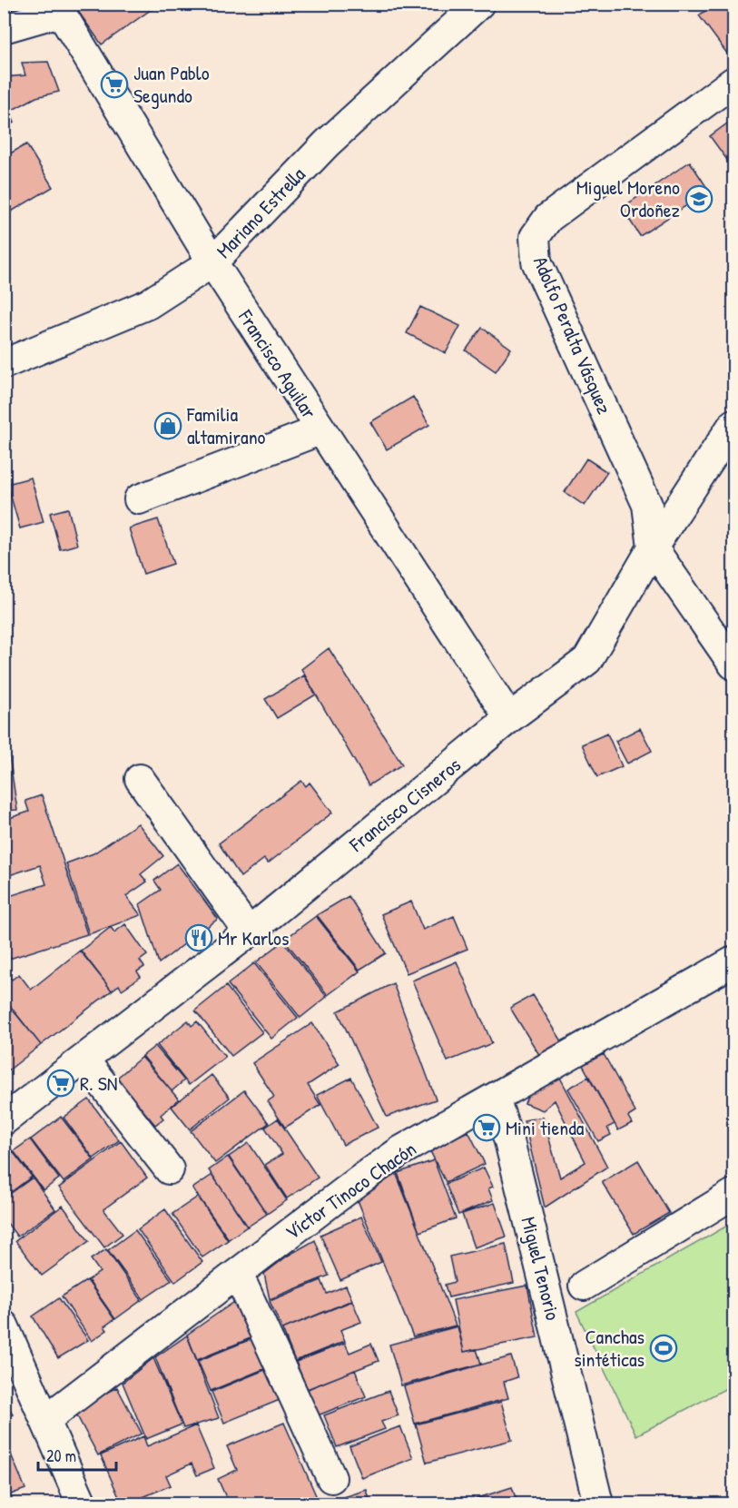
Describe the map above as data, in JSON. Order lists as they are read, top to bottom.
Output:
{
  "streets": {
    "street": [
      "Mariano Estrella",
      "Adolfo Peralta Vásquez",
      "Francisco Aguilar",
      "Francisco Cisneros",
      "Víctor Tinoco Chacón",
      "Miguel Tenorio"
    ]
  },
  "crossings": [
    ["Mariano Estrella", "Francisco Aguilar"],
    ["Adolfo Peralta Vásquez", "Francisco Cisneros"],
    ["Francisco Aguilar", "Francisco Cisneros"],
    ["Víctor Tinoco Chacón", "Miguel Tenorio"]
  ],
  "places": {
    "supermarket": ["Juan Pablo Segundo", "R. SN", "Mini tienda"],
    "school or university": ["Miguel Moreno Ordoñez"],
    "shop": ["Familia altamirano"],
    "restaurant": ["Mr Karlos"],
    "sports": ["Canchas sintéticas"]
  },
  "scale_bar": "20 m"
}
